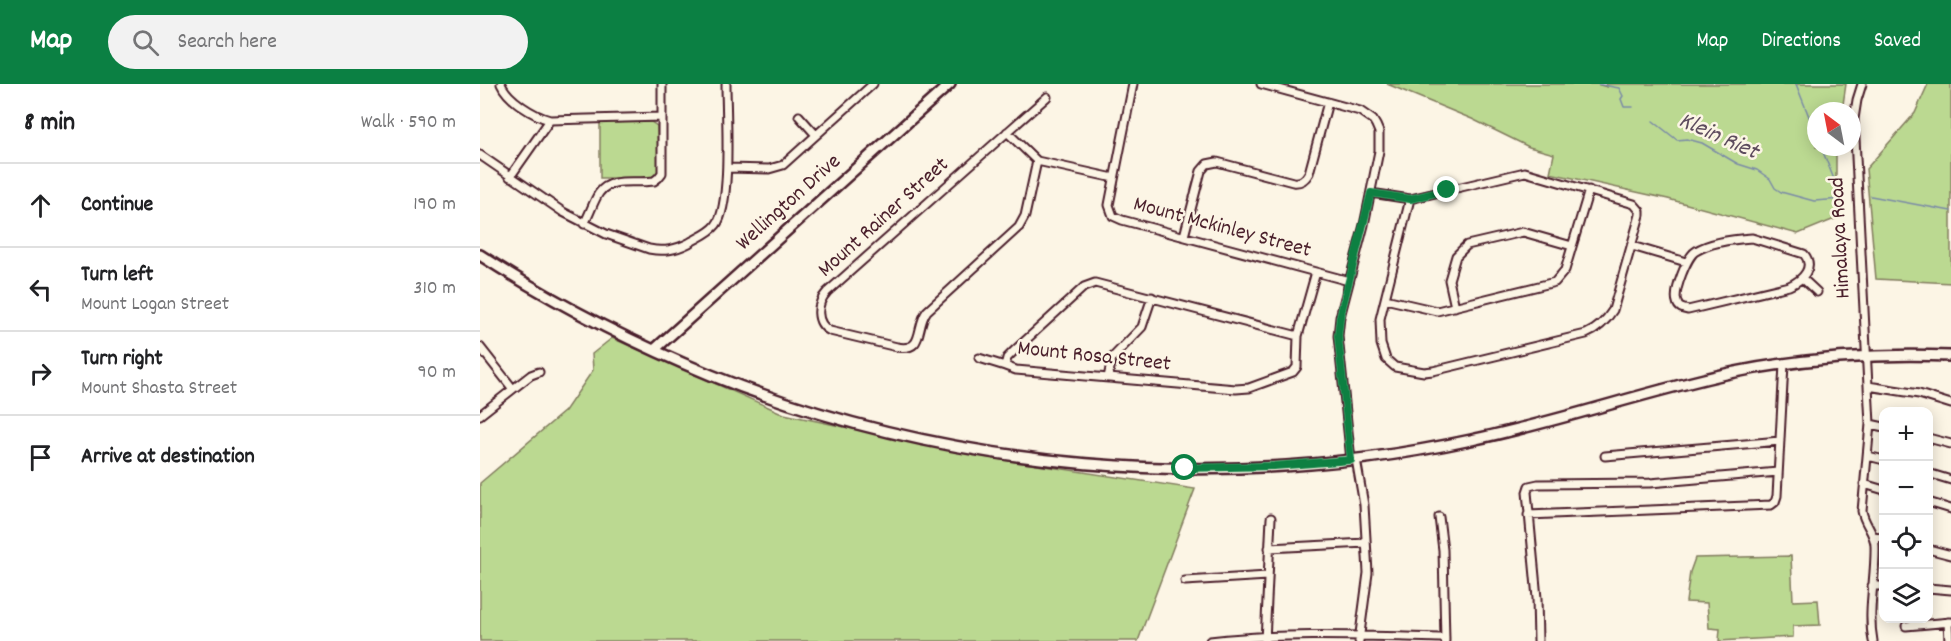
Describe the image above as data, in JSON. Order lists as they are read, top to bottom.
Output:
{
  "streets": {
    "main road": ["Wellington Drive"],
    "street": [
      "Mount Rainer Street",
      "Mount Mckinley Street",
      "Himalaya Road",
      "Mount Rosa Street"
    ]
  },
  "crossings": [
    ["Mount Mckinley Street", "Mount Rosa Street"]
  ],
  "water": ["Klein Riet"],
  "north": "top left",
  "page": {
    "header": "Map",
    "search": "Search here",
    "nav": ["Map", "Directions", "Saved"],
    "heading": ["8 min", "Walk · 590 m"],
    "list": [
      ["Continue", "190 m"],
      ["Turn left", "Mount Logan Street", "310 m"],
      ["Turn right", "Mount Shasta Street", "90 m"],
      "Arrive at destination"
    ],
    "map_buttons": ["+", "−"]
  }
}
